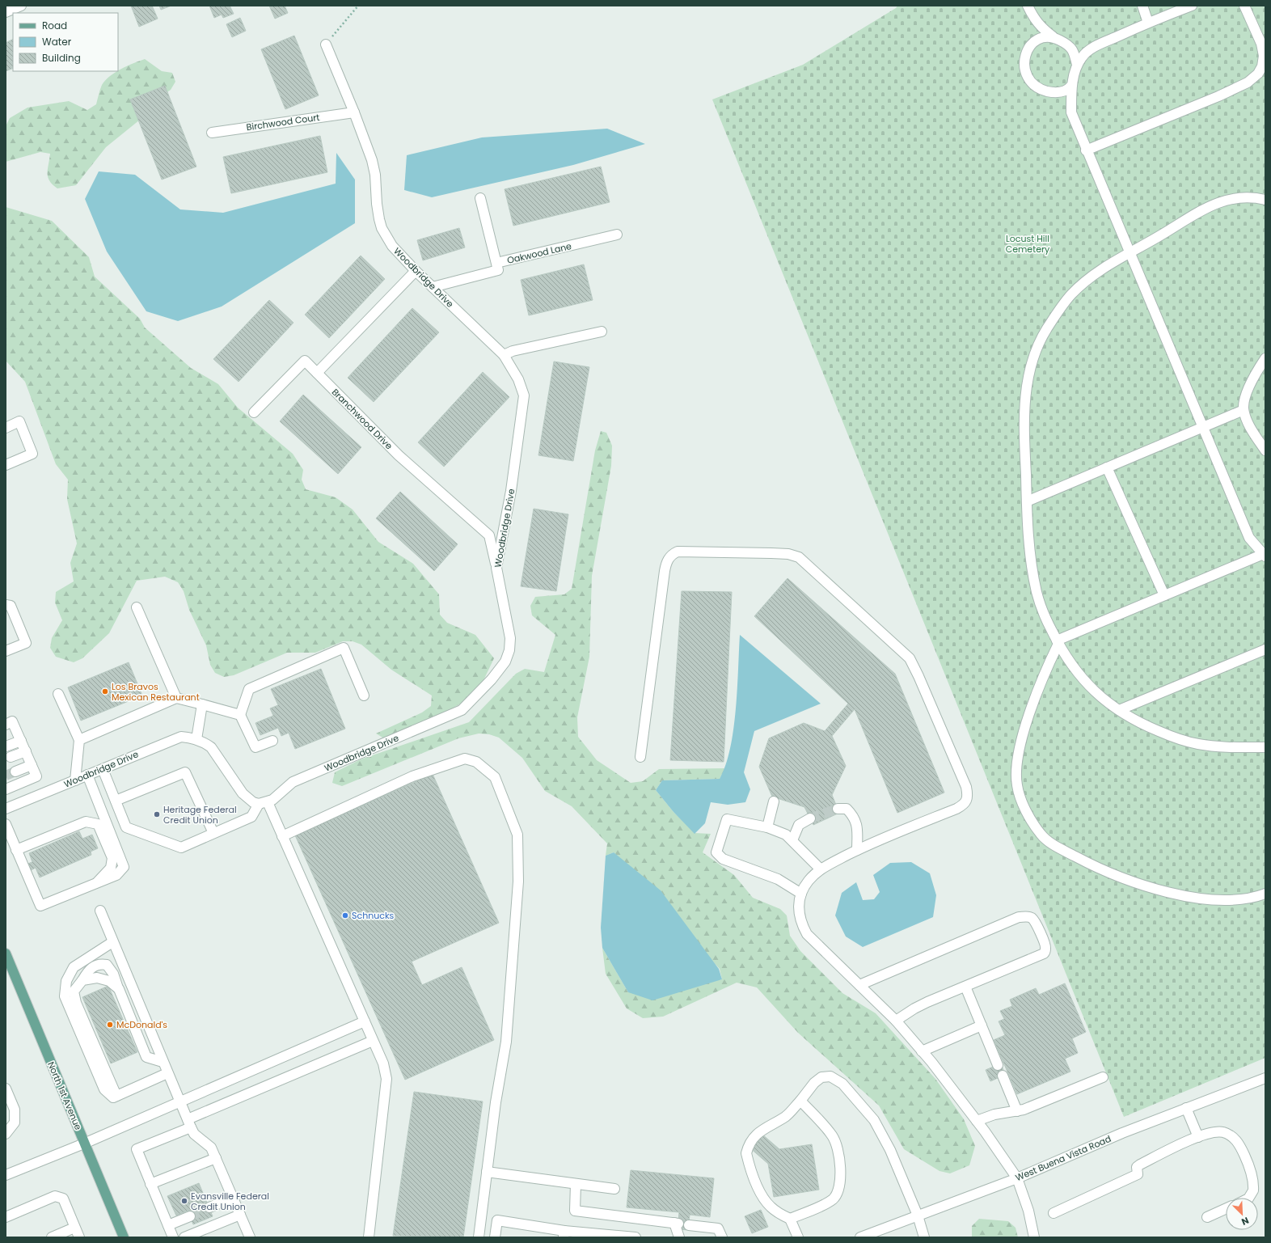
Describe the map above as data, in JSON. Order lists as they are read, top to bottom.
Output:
{
  "streets": {
    "main road": ["North 1st Avenue"],
    "street": [
      "Birchwood Court",
      "Oakwood Lane",
      "Woodbridge Drive",
      "Branchwood Drive",
      "West Buena Vista Road"
    ]
  },
  "crossings": [
    ["Birchwood Court", "Woodbridge Drive"],
    ["Oakwood Lane", "Woodbridge Drive"],
    ["Woodbridge Drive", "Branchwood Drive"]
  ],
  "parks": ["Locust Hill Cemetery"],
  "places": [
    "Los Bravos Mexican Restaurant",
    "Heritage Federal Credit Union",
    "Schnucks",
    "McDonald's",
    "Evansville Federal Credit Union"
  ],
  "legend": ["Road", "Water", "Building"],
  "north": "bottom right"
}
